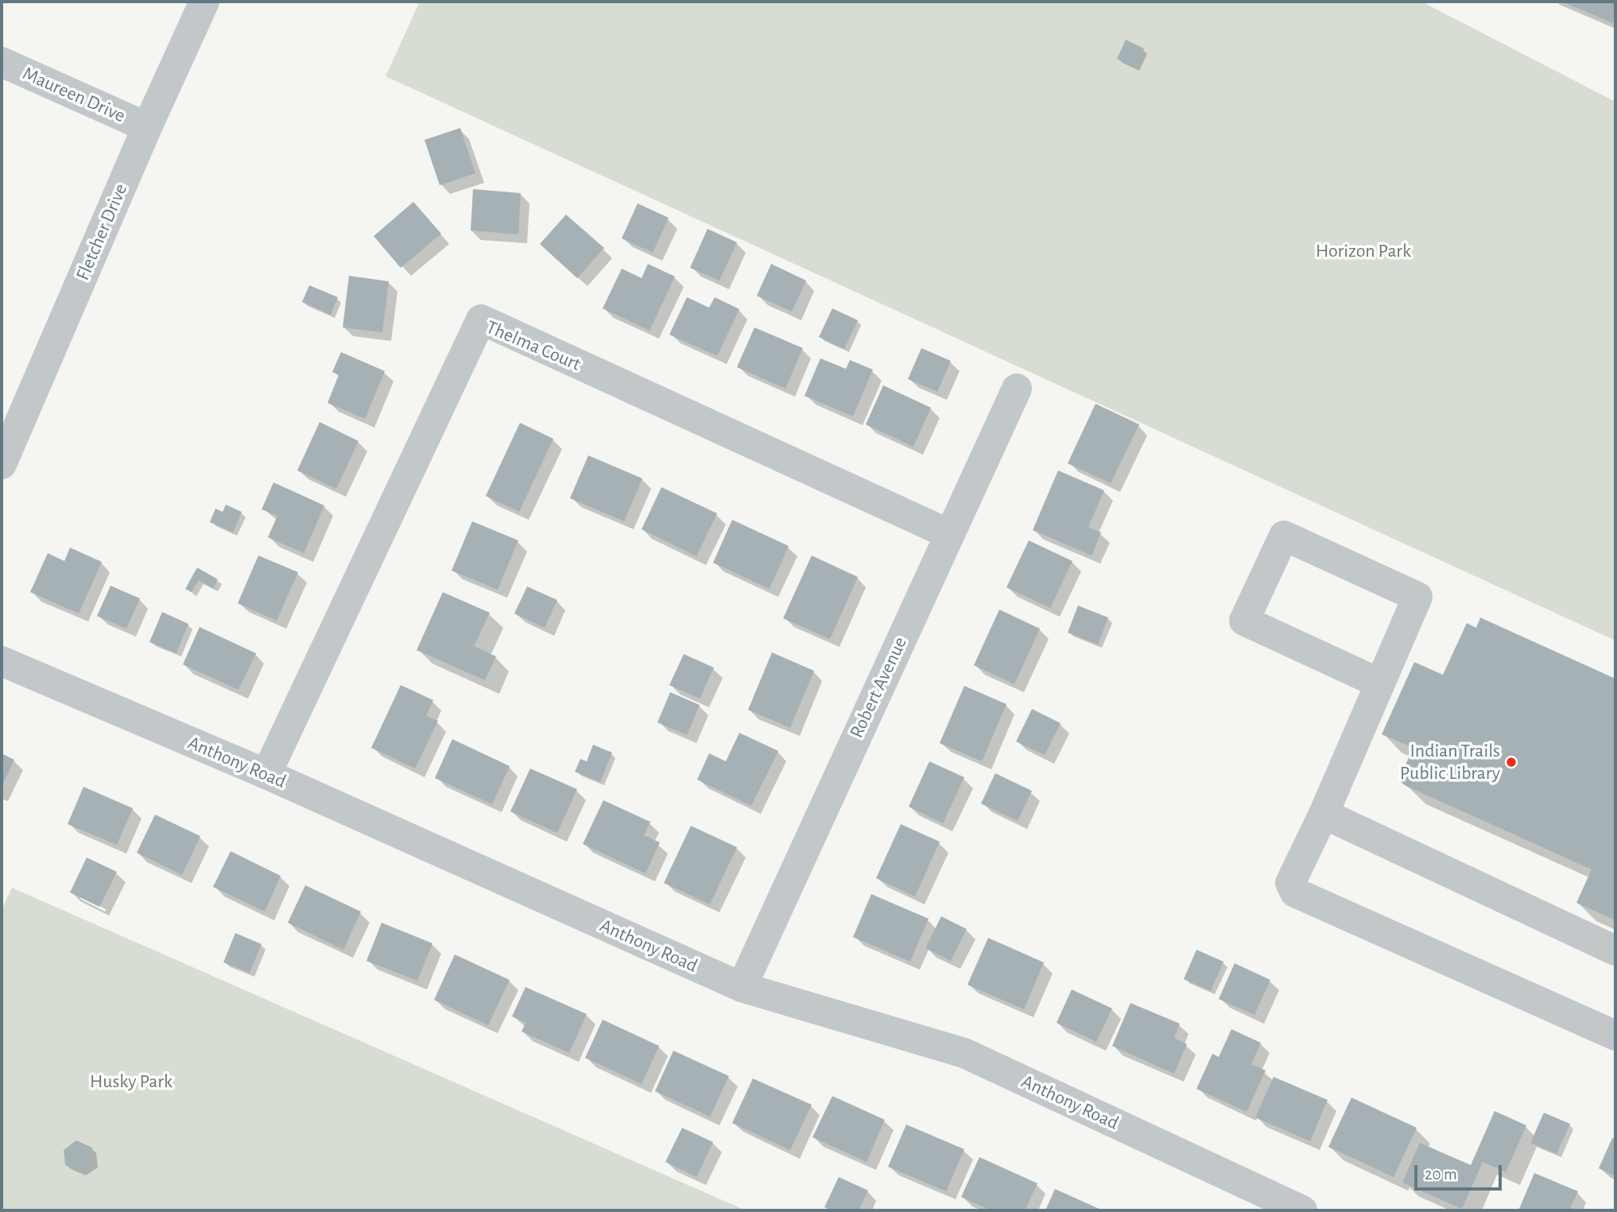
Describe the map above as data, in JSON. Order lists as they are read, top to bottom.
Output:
{
  "streets": {
    "street": [
      "Maureen Drive",
      "Fletcher Drive",
      "Thelma Court",
      "Robert Avenue",
      "Anthony Road"
    ]
  },
  "crossings": [
    ["Maureen Drive", "Fletcher Drive"],
    ["Thelma Court", "Robert Avenue"],
    ["Thelma Court", "Anthony Road"],
    ["Robert Avenue", "Anthony Road"]
  ],
  "parks": ["Horizon Park", "Husky Park"],
  "places": ["Indian Trails Public Library"],
  "scale_bar": "20 m"
}
